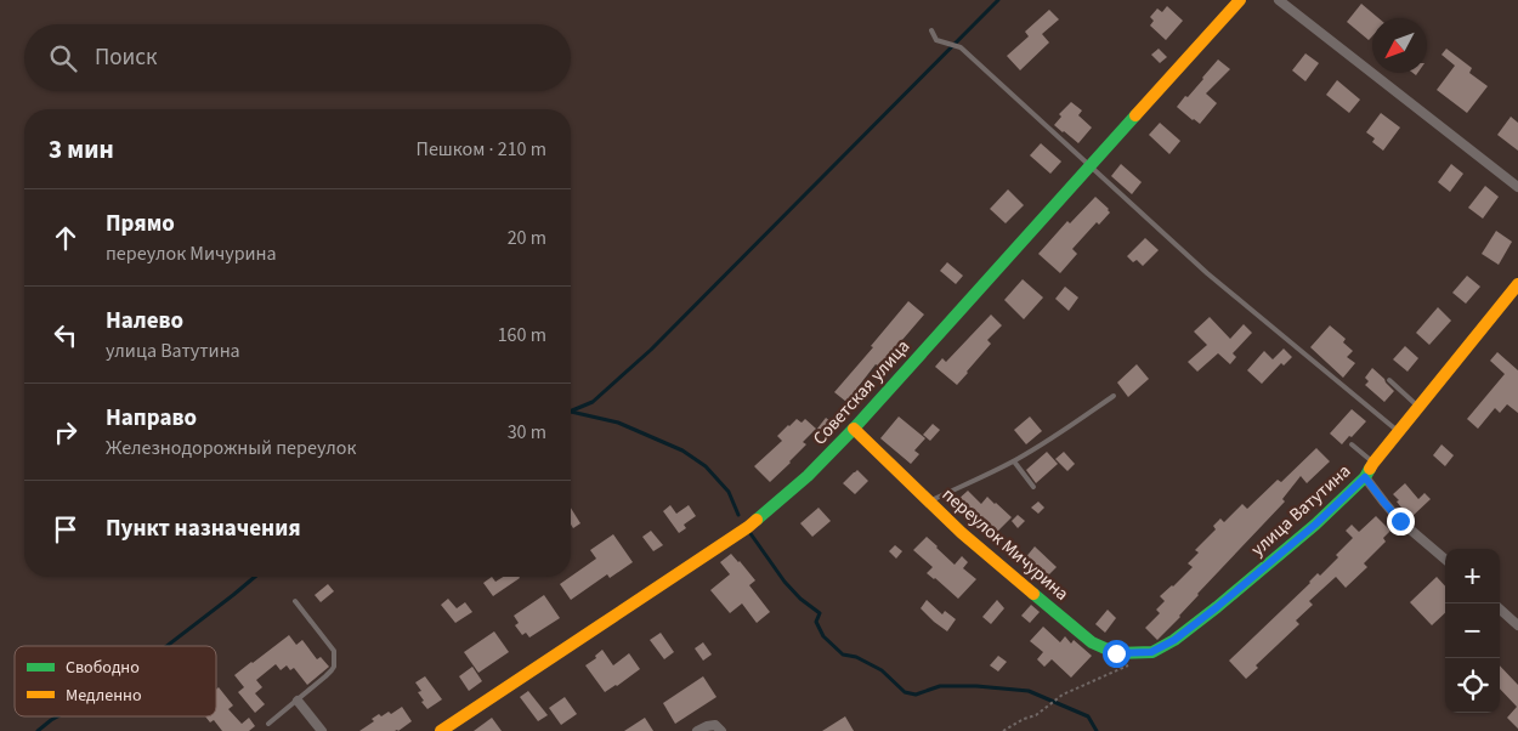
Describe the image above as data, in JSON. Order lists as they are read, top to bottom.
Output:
{
  "streets": {
    "street": ["Советская улица", "улица Ватутина", "переулок Мичурина"]
  },
  "crossings": [
    ["Советская улица", "переулок Мичурина"],
    ["улица Ватутина", "переулок Мичурина"]
  ],
  "legend": ["Свободно", "Медленно"],
  "north": "bottom left",
  "page": {
    "search": "Поиск",
    "heading": ["3 мин", "Пешком · 210 m"],
    "list": [
      ["Прямо", "переулок Мичурина", "20 m"],
      ["Налево", "улица Ватутина", "160 m"],
      ["Направо", "Железнодорожный переулок", "30 m"],
      "Пункт назначения"
    ],
    "map_buttons": ["+", "−"]
  }
}
